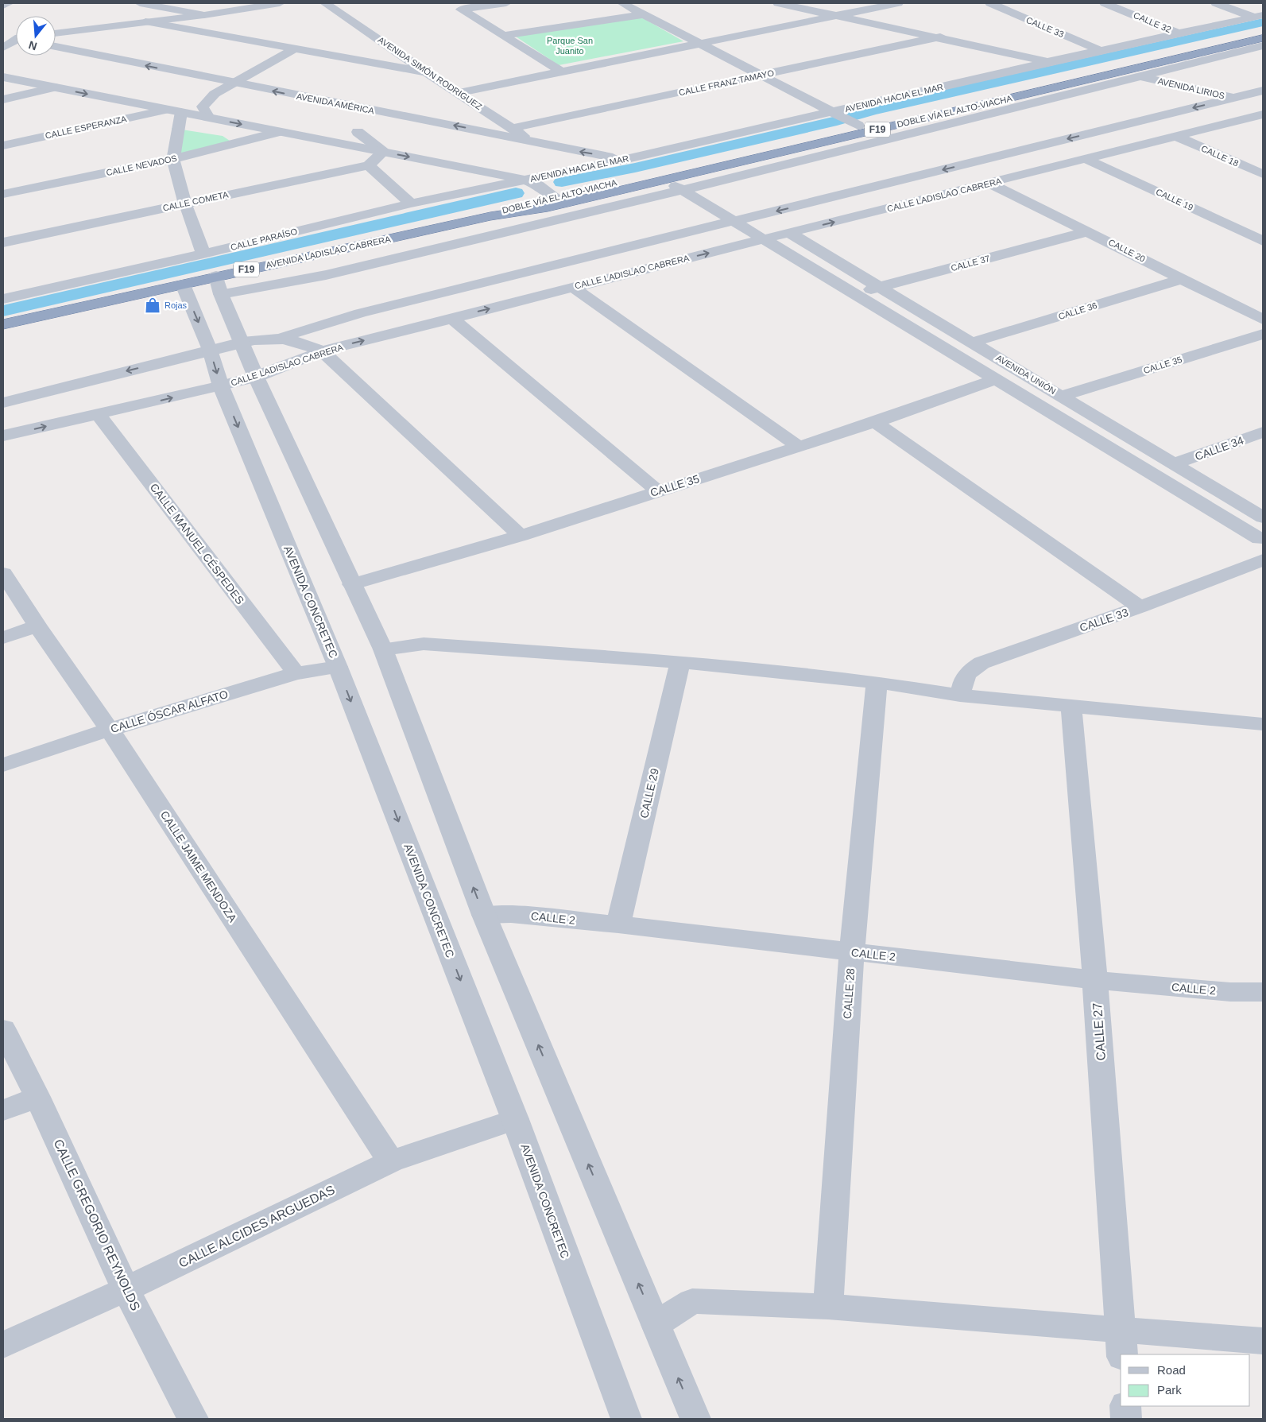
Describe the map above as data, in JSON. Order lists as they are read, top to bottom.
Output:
{
  "streets": {
    "highway": ["DOBLE VÍA EL ALTO-VIACHA", "F19", "AVENIDA LADISLAO CABRERA"],
    "street": [
      "CALLE 32",
      "CALLE 33",
      "AVENIDA SIMÓN RODRIGUEZ",
      "CALLE FRANZ TAMAYO",
      "AVENIDA LIRIOS",
      "AVENIDA HACIA EL MAR",
      "AVENIDA AMÉRICA",
      "CALLE ESPERANZA",
      "CALLE 18",
      "CALLE NEVADOS",
      "CALLE LADISLAO CABRERA",
      "CALLE 19",
      "CALLE COMETA",
      "CALLE PARAÍSO",
      "CALLE 20",
      "CALLE 37",
      "CALLE 36",
      "CALLE 35",
      "AVENIDA UNIÓN",
      "CALLE 34",
      "CALLE MANUEL CÉSPEDES",
      "AVENIDA CONCRETEC",
      "CALLE ÓSCAR ALFATO",
      "CALLE 29",
      "CALLE JAIME MENDOZA",
      "CALLE 2",
      "CALLE 28",
      "CALLE 27",
      "CALLE GREGORIO REYNOLDS",
      "CALLE ALCIDES ARGUEDAS"
    ]
  },
  "crossings": [
    ["CALLE 32", "AVENIDA HACIA EL MAR"],
    ["CALLE 33", "AVENIDA HACIA EL MAR"],
    ["AVENIDA SIMÓN RODRIGUEZ", "CALLE FRANZ TAMAYO"],
    ["AVENIDA SIMÓN RODRIGUEZ", "AVENIDA AMÉRICA"],
    ["AVENIDA LIRIOS", "DOBLE VÍA EL ALTO-VIACHA"],
    ["AVENIDA LIRIOS", "CALLE LADISLAO CABRERA"],
    ["AVENIDA HACIA EL MAR", "AVENIDA AMÉRICA"],
    ["AVENIDA HACIA EL MAR", "DOBLE VÍA EL ALTO-VIACHA"],
    ["AVENIDA HACIA EL MAR", "CALLE PARAÍSO"],
    ["DOBLE VÍA EL ALTO-VIACHA", "CALLE PARAÍSO"],
    ["DOBLE VÍA EL ALTO-VIACHA", "AVENIDA LADISLAO CABRERA"],
    ["CALLE 18", "CALLE LADISLAO CABRERA"],
    ["CALLE LADISLAO CABRERA", "CALLE 19"],
    ["CALLE LADISLAO CABRERA", "CALLE 20"],
    ["CALLE LADISLAO CABRERA", "AVENIDA UNIÓN"],
    ["CALLE LADISLAO CABRERA", "CALLE MANUEL CÉSPEDES"],
    ["CALLE LADISLAO CABRERA", "AVENIDA CONCRETEC"],
    ["CALLE 20", "CALLE 37"],
    ["CALLE 20", "CALLE 36"],
    ["AVENIDA LADISLAO CABRERA", "AVENIDA CONCRETEC"],
    ["CALLE 37", "AVENIDA UNIÓN"],
    ["CALLE 36", "AVENIDA UNIÓN"],
    ["CALLE 35", "AVENIDA UNIÓN"],
    ["AVENIDA UNIÓN", "CALLE 34"],
    ["CALLE MANUEL CÉSPEDES", "CALLE ÓSCAR ALFATO"],
    ["AVENIDA CONCRETEC", "CALLE ÓSCAR ALFATO"],
    ["AVENIDA CONCRETEC", "CALLE ALCIDES ARGUEDAS"],
    ["CALLE ÓSCAR ALFATO", "CALLE JAIME MENDOZA"],
    ["CALLE 29", "CALLE 2"],
    ["CALLE JAIME MENDOZA", "CALLE ALCIDES ARGUEDAS"],
    ["CALLE 2", "CALLE 28"],
    ["CALLE 2", "CALLE 27"],
    ["CALLE GREGORIO REYNOLDS", "CALLE ALCIDES ARGUEDAS"]
  ],
  "parks": ["Parque San Juanito"],
  "places": {
    "shop": ["Rojas"]
  },
  "legend": ["Road", "Park"],
  "north": "bottom"
}
